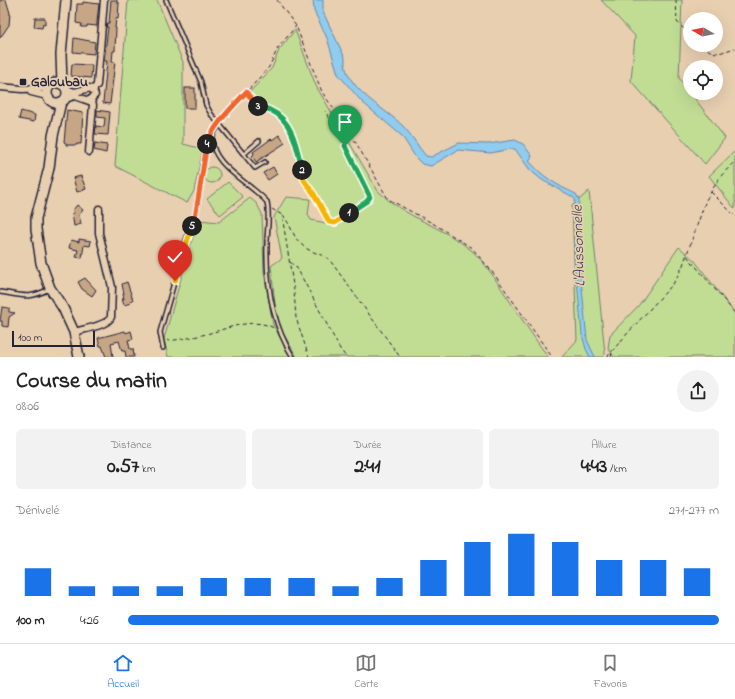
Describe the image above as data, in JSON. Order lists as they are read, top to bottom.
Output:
{
  "water": ["L'Aussonnelle"],
  "places": {
    "transit": ["Galoubau"]
  },
  "scale_bar": "100 m",
  "north": "left",
  "page": {
    "pins": [
      "3",
      "4",
      "2",
      "1",
      "5"
    ],
    "scale": "100 m",
    "heading": ["Course du matin", "08:06"],
    "stats": [
      ["Distance", "0.57 km"],
      ["Durée", "2:41"],
      ["Allure", "4:43 /km"]
    ],
    "chart": ["Dénivelé", "271–277 m"],
    "list": [
      {
        "name": "100 m",
        "note": "4:26"
      }
    ],
    "tabs": ["Accueil", "Carte", "Favoris"]
  }
}
